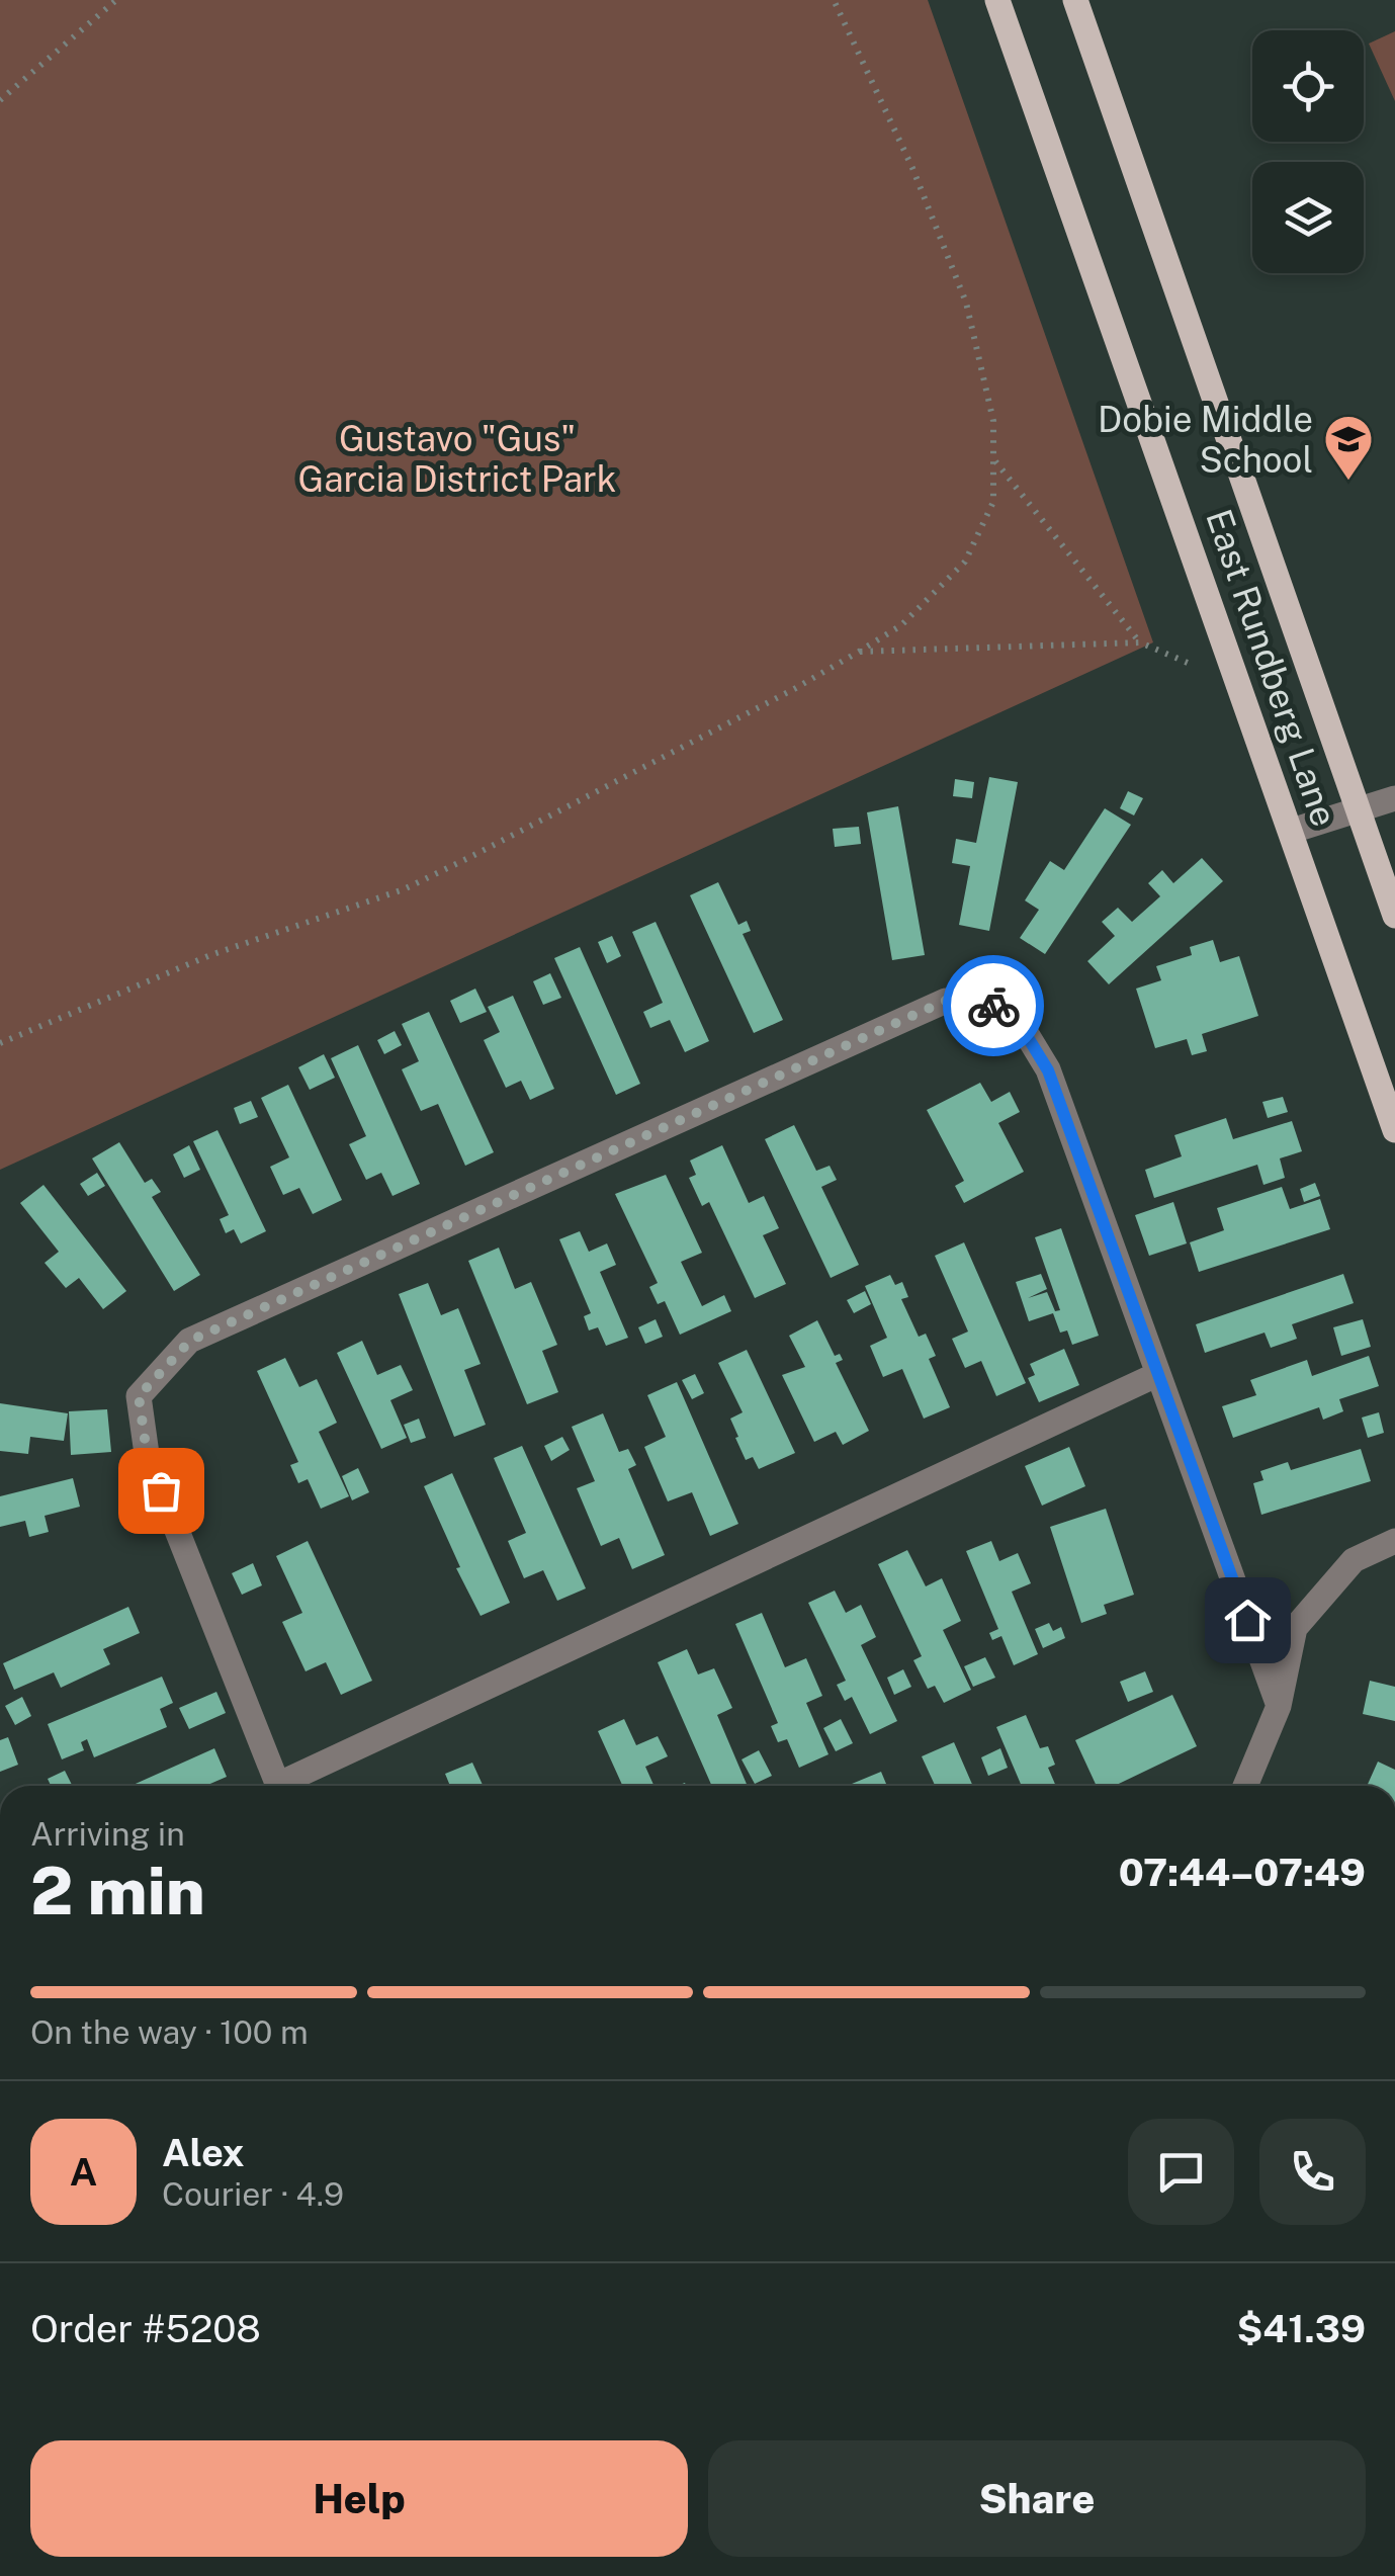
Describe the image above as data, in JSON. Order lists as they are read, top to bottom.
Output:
{
  "streets": {
    "main road": ["East Rundberg Lane"]
  },
  "parks": ["Gustavo \"Gus\" Garcia District Park"],
  "places": {
    "school or university": ["Dobie Middle School"]
  },
  "page": {
    "heading": ["2 min", "Arriving in", "07:44–07:49"],
    "panel": [
      "Alex",
      "Courier · 4.9",
      "Order #5208",
      "$41.39"
    ],
    "bar": "On the way · 100 m",
    "round": "A",
    "buttons": ["Help", "Share"]
  }
}
